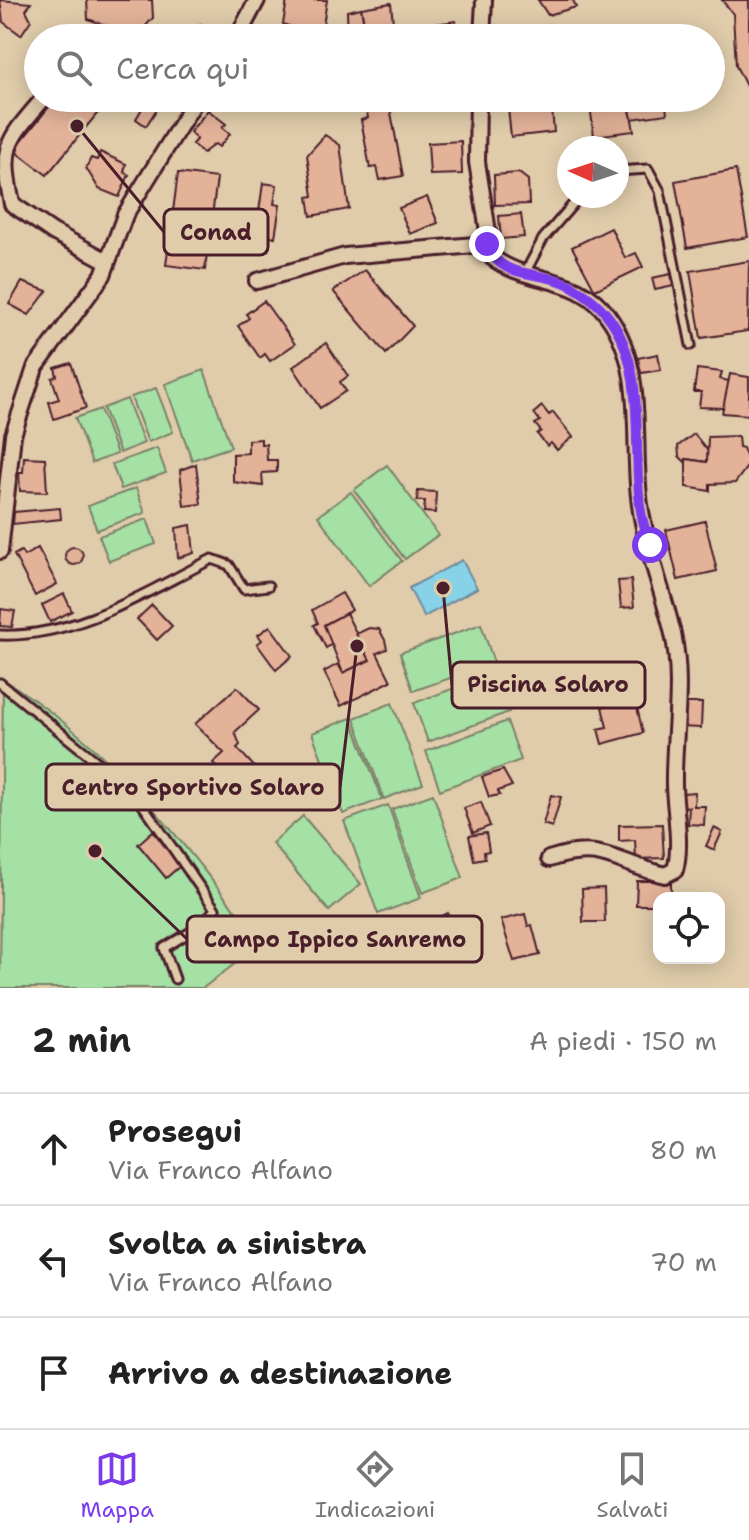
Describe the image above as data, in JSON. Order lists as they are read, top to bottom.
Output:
{
  "places": [
    "Conad",
    "Piscina Solaro",
    "Centro Sportivo Solaro",
    "Campo Ippico Sanremo"
  ],
  "north": "left",
  "page": {
    "search": "Cerca qui",
    "heading": ["2 min", "A piedi · 150 m"],
    "list": [
      ["Prosegui", "Via Franco Alfano", "80 m"],
      ["Svolta a sinistra", "Via Franco Alfano", "70 m"],
      "Arrivo a destinazione"
    ],
    "nav": ["Mappa", "Indicazioni", "Salvati"]
  }
}
